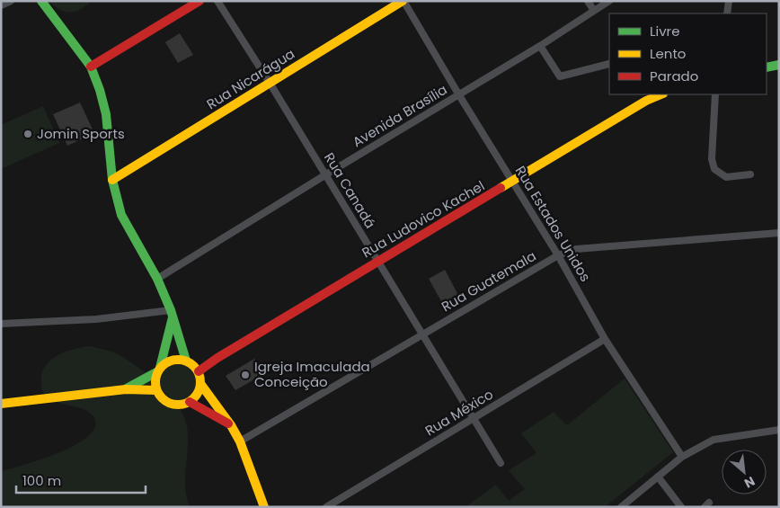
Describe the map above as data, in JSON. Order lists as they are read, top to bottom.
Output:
{
  "streets": {
    "main road": ["Rua Nicarágua", "Rua Ludovico Kachel"],
    "street": [
      "Avenida Brasília",
      "Rua Canadá",
      "Rua Estados Unidos",
      "Rua Guatemala",
      "Rua México"
    ]
  },
  "crossings": [
    ["Rua Nicarágua", "Rua Canadá"],
    ["Rua Nicarágua", "Rua Estados Unidos"],
    ["Avenida Brasília", "Rua Canadá"],
    ["Avenida Brasília", "Rua Estados Unidos"],
    ["Rua Canadá", "Rua Ludovico Kachel"],
    ["Rua Canadá", "Rua Guatemala"],
    ["Rua Canadá", "Rua México"],
    ["Rua Ludovico Kachel", "Rua Estados Unidos"],
    ["Rua Estados Unidos", "Rua Guatemala"],
    ["Rua Estados Unidos", "Rua México"]
  ],
  "places": ["Jomin Sports", "Igreja Imaculada Conceição"],
  "legend": ["Livre", "Lento", "Parado"],
  "scale_bar": "100 m",
  "north": "bottom right"
}
